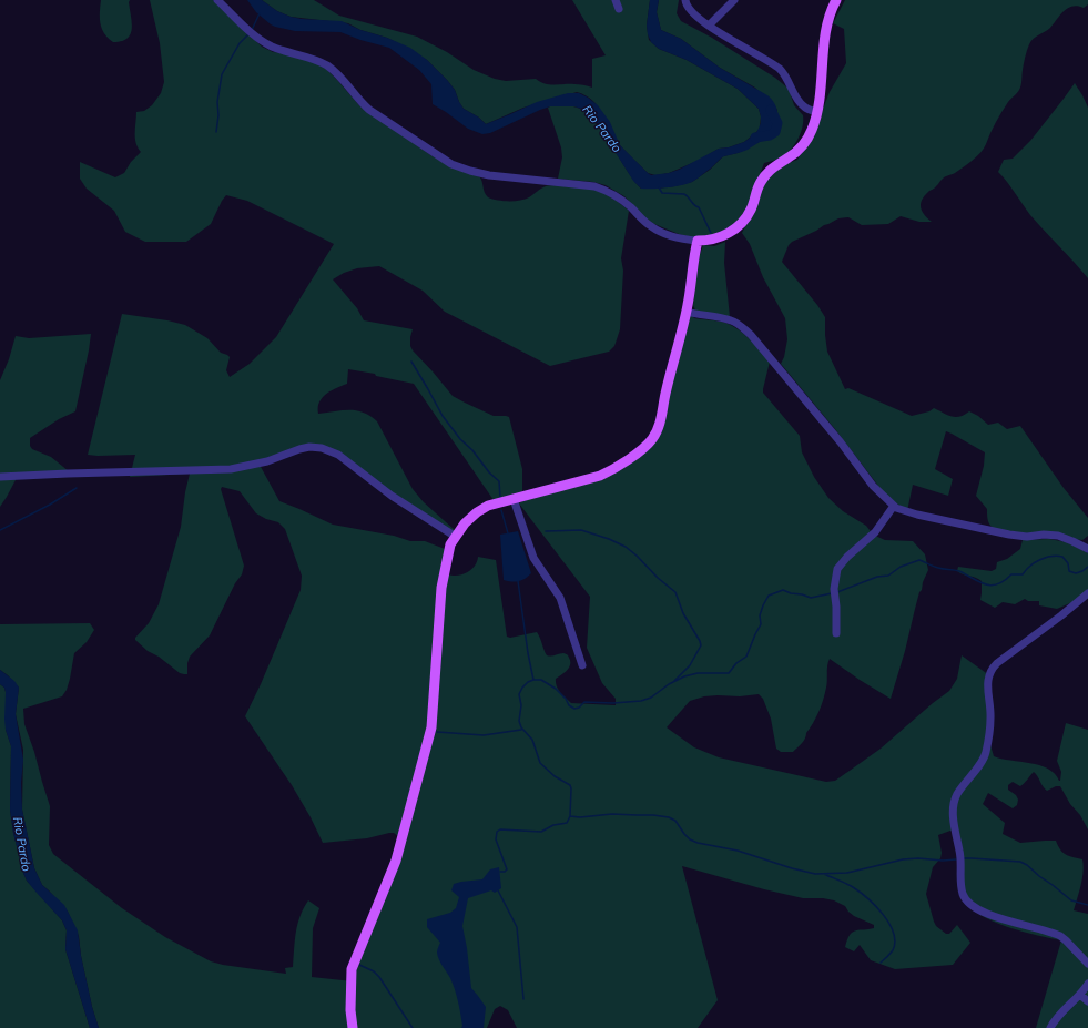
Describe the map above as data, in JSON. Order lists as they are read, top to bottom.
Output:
{
  "water": ["Rio Pardo"]
}
